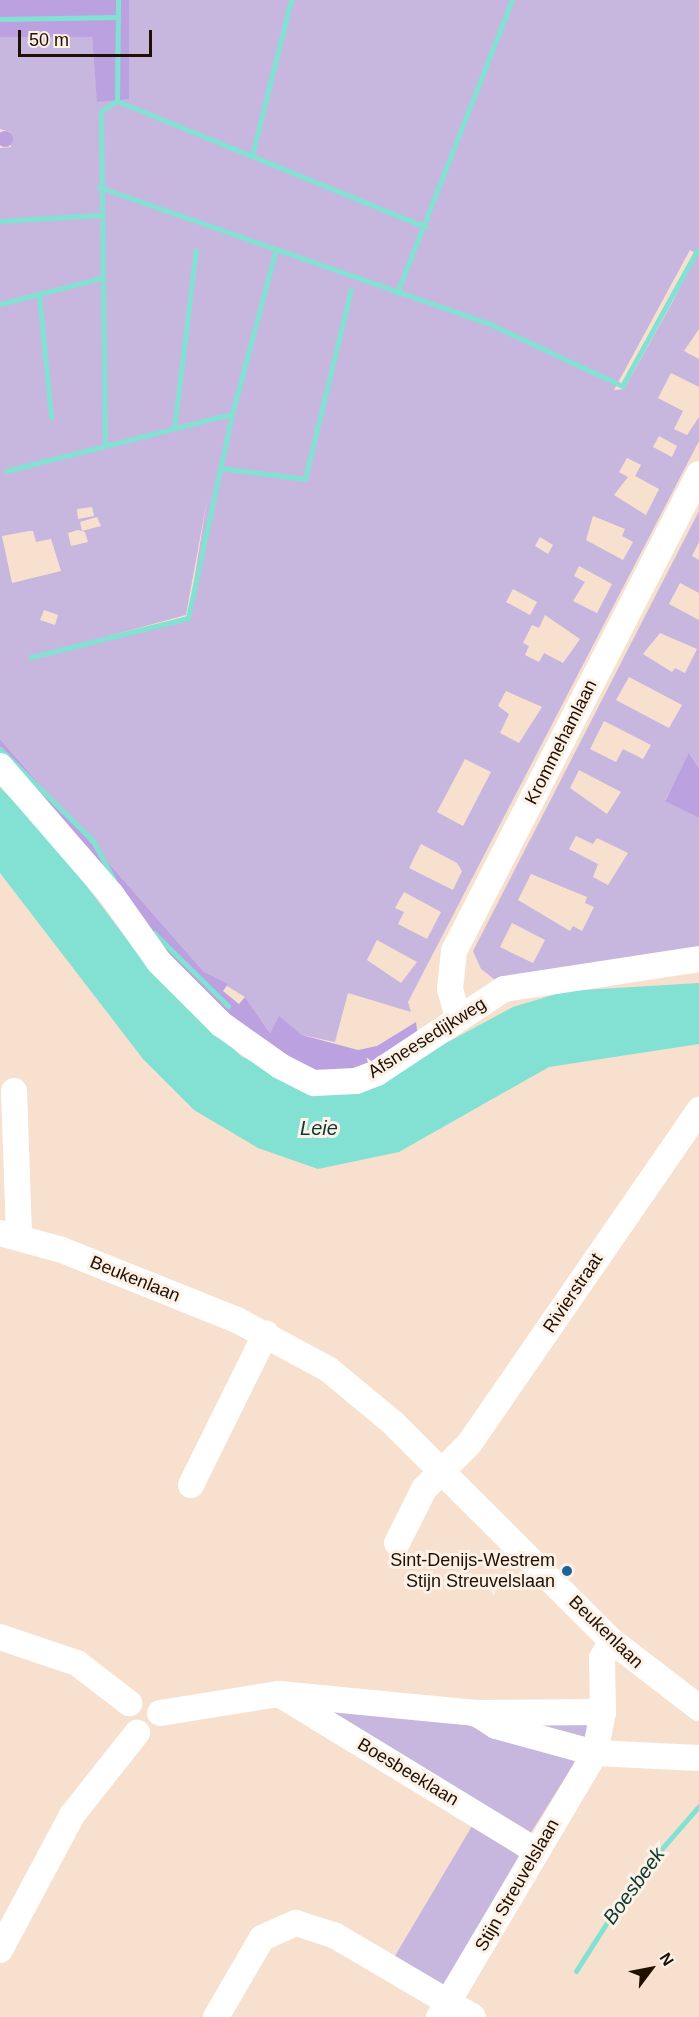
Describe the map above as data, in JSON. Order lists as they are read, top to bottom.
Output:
{
  "streets": {
    "street": [
      "Krommehamlaan",
      "Afsneesedijkweg",
      "Beukenlaan",
      "Rivierstraat",
      "Boesbeeklaan",
      "Stijn Streuvelslaan"
    ]
  },
  "crossings": [
    ["Krommehamlaan", "Afsneesedijkweg"],
    ["Beukenlaan", "Rivierstraat"],
    ["Boesbeeklaan", "Stijn Streuvelslaan"]
  ],
  "water": ["Leie", "Boesbeek"],
  "places": ["Sint-Denijs-Westrem Stijn Streuvelslaan"],
  "scale_bar": "50 m",
  "north": "top right"
}
